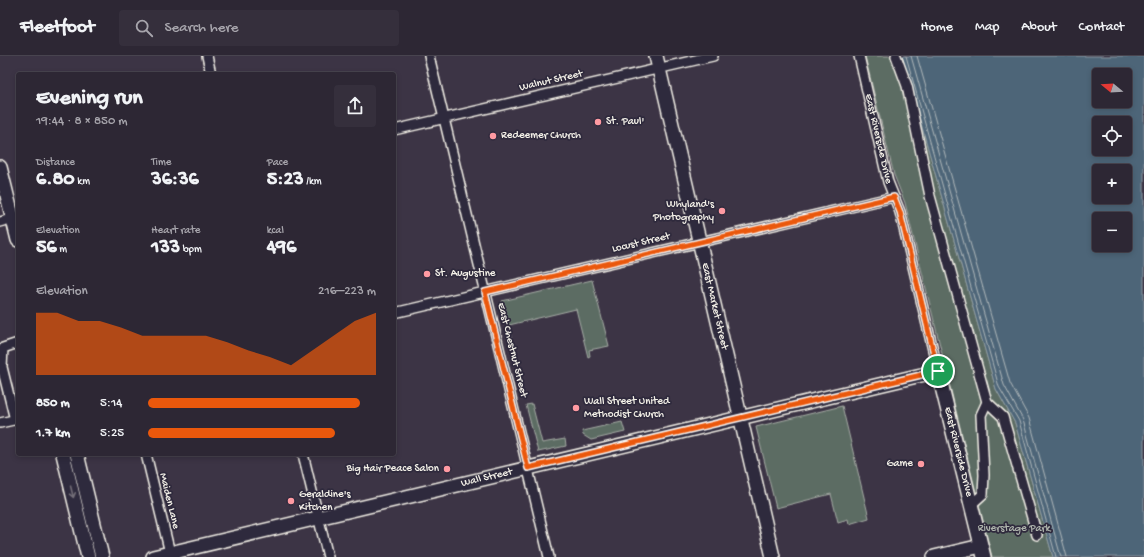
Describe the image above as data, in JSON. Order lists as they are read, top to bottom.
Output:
{
  "streets": {
    "street": [
      "Walnut Street",
      "East Riverside Drive",
      "Locust Street",
      "East Market Street",
      "East Chestnut Street",
      "Wall Street",
      "Maiden Lane"
    ]
  },
  "crossings": [
    ["Walnut Street", "East Market Street"],
    ["Walnut Street", "East Chestnut Street"],
    ["East Riverside Drive", "Locust Street"],
    ["East Riverside Drive", "Wall Street"],
    ["Locust Street", "East Market Street"],
    ["Locust Street", "East Chestnut Street"],
    ["East Market Street", "Wall Street"],
    ["East Chestnut Street", "Wall Street"],
    ["Wall Street", "Maiden Lane"]
  ],
  "parks": ["Riverstage Park"],
  "places": [
    "St. Paul'",
    "Redeemer Church",
    "Whyland's Photography",
    "St. Augustine",
    "Wall Street United Methodist Church",
    "Game",
    "Big Hair Peace Salon",
    "Geraldine's Kitchen"
  ],
  "north": "left",
  "page": {
    "header": "Fleetfoot",
    "search": "Search here",
    "nav": [
      "Home",
      "Map",
      "About",
      "Contact"
    ],
    "map_buttons": ["+", "−"],
    "heading": ["Evening run", "19:44 · 8 × 850 m"],
    "stats": [
      ["Distance", "6.80 km"],
      ["Time", "36:36"],
      ["Pace", "5:23 /km"],
      ["Elevation", "56 m"],
      ["Heart rate", "133 bpm"],
      ["kcal", "496"]
    ],
    "chart": ["Elevation", "216–223 m"],
    "list": [
      {
        "name": "850 m",
        "note": "5:14"
      },
      {
        "name": "1.7 km",
        "note": "5:25"
      }
    ]
  }
}
